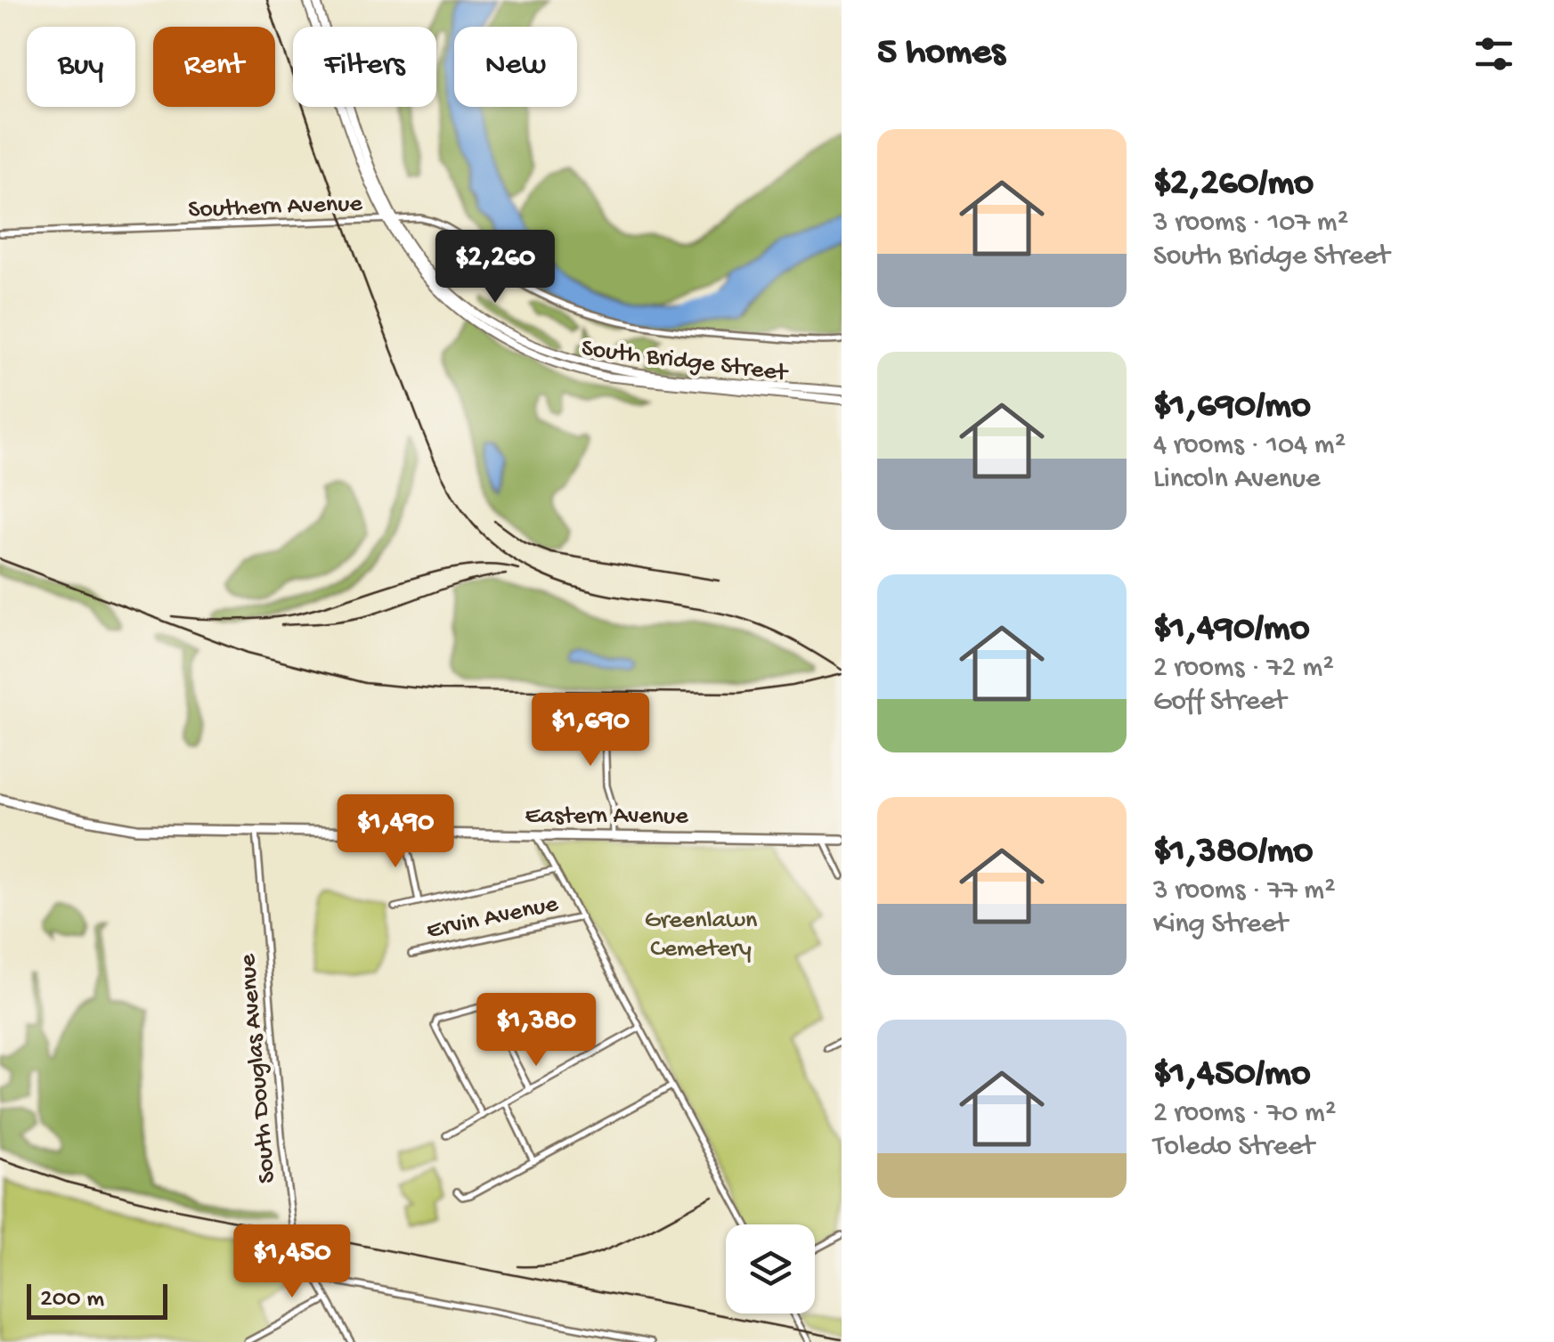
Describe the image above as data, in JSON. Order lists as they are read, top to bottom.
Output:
{
  "streets": {
    "main road": ["South Bridge Street", "Eastern Avenue"],
    "street": ["Southern Avenue", "Ervin Avenue", "South Douglas Avenue"]
  },
  "crossings": [
    ["Southern Avenue", "South Bridge Street"],
    ["Eastern Avenue", "South Douglas Avenue"]
  ],
  "parks": ["Greenlawn Cemetery"],
  "scale_bar": "200 m",
  "page": {
    "heading": "5 homes",
    "chip": [
      "Buy",
      "Rent",
      "Filters",
      "New"
    ],
    "list": [
      {
        "name": "$2,260/mo",
        "note": "3 rooms · 107 m² · South Bridge Street"
      },
      {
        "name": "$1,690/mo",
        "note": "4 rooms · 104 m² · Lincoln Avenue"
      },
      {
        "name": "$1,490/mo",
        "note": "2 rooms · 72 m² · Goff Street"
      },
      {
        "name": "$1,380/mo",
        "note": "3 rooms · 77 m² · King Street"
      },
      {
        "name": "$1,450/mo",
        "note": "2 rooms · 70 m² · Toledo Street"
      }
    ],
    "price": [
      "$2,260",
      "$1,690",
      "$1,490",
      "$1,380",
      "$1,450"
    ],
    "scale": "200 m"
  }
}
